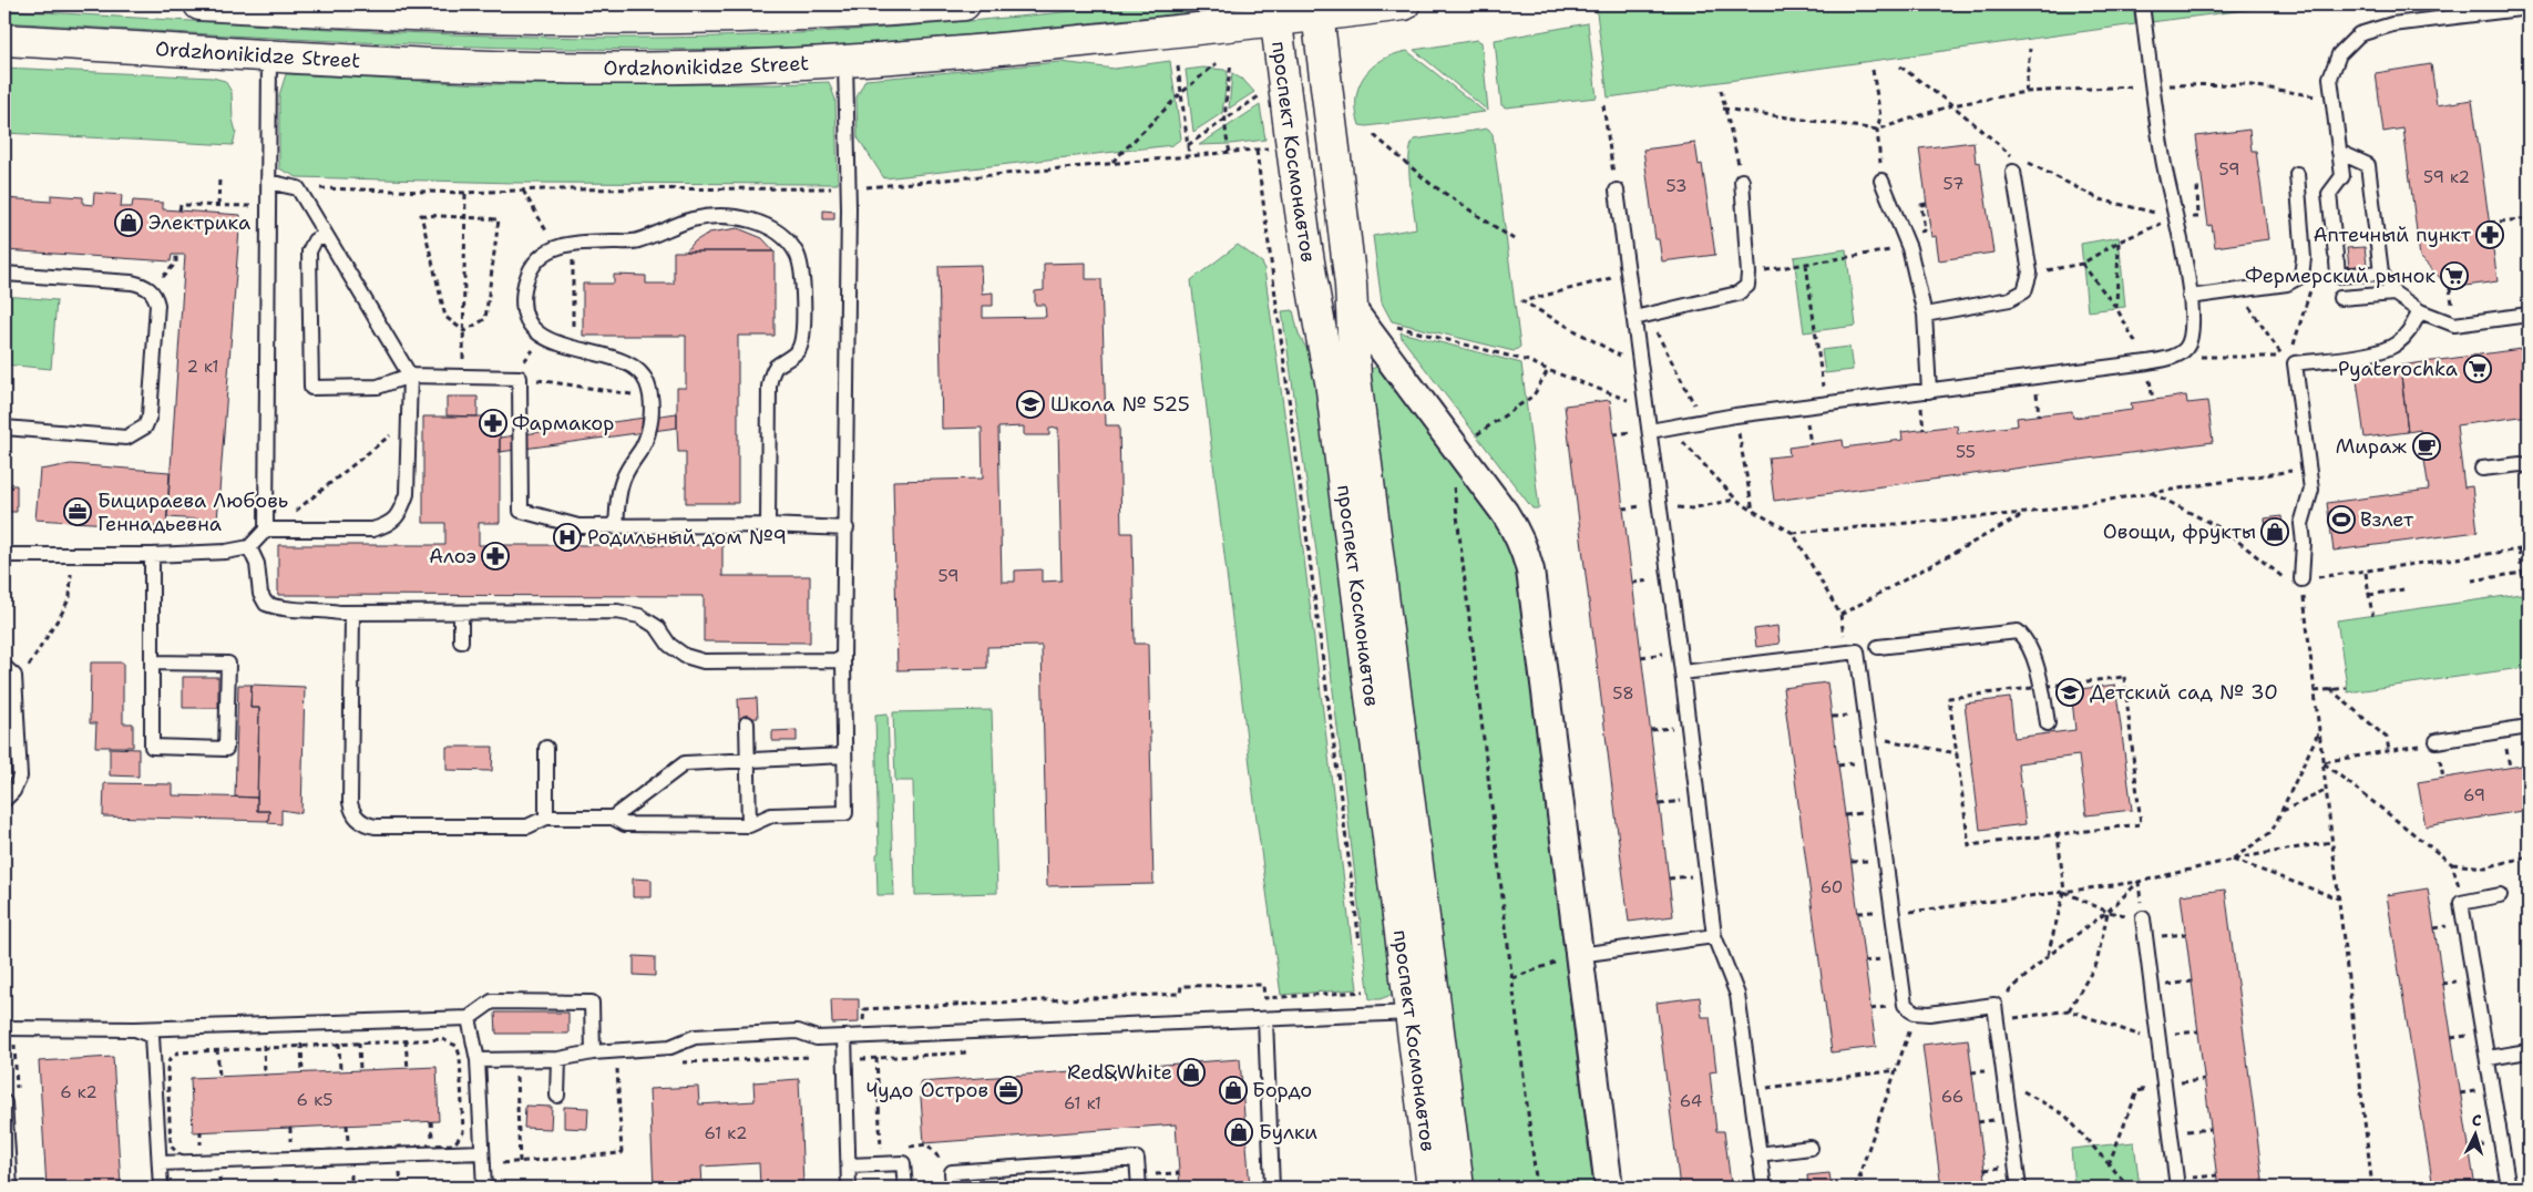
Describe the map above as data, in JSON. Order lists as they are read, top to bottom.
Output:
{
  "streets": {
    "street": ["Ordzhonikidze Street", "проспект Космонавтов"]
  },
  "crossings": [
    ["Ordzhonikidze Street", "проспект Космонавтов"]
  ],
  "places": {
    "shop": [
      "Электрика",
      "Овощи, фрукты",
      "Red&White",
      "Бордо",
      "Булки"
    ],
    "pharmacy": ["Аптечный пункт", "Фармакор", "Алоэ"],
    "supermarket": ["Фермерский рынок", "Pyaterochka"],
    "school or university": ["Школа № 525", "Детский сад № 30"],
    "cafe": ["Мираж"],
    "office": ["Бицираева Любовь Геннадьевна", "Чудо Остров"],
    "sports": ["Взлет"],
    "hospital": ["Родильный дом №9"]
  },
  "house_numbers": [
    "59",
    "59 к2",
    "57",
    "53",
    "2 к1",
    "55",
    "59",
    "58",
    "69",
    "60",
    "6 к2",
    "66",
    "6 к5",
    "64",
    "61 к1",
    "61 к2"
  ],
  "north": "top"
}
